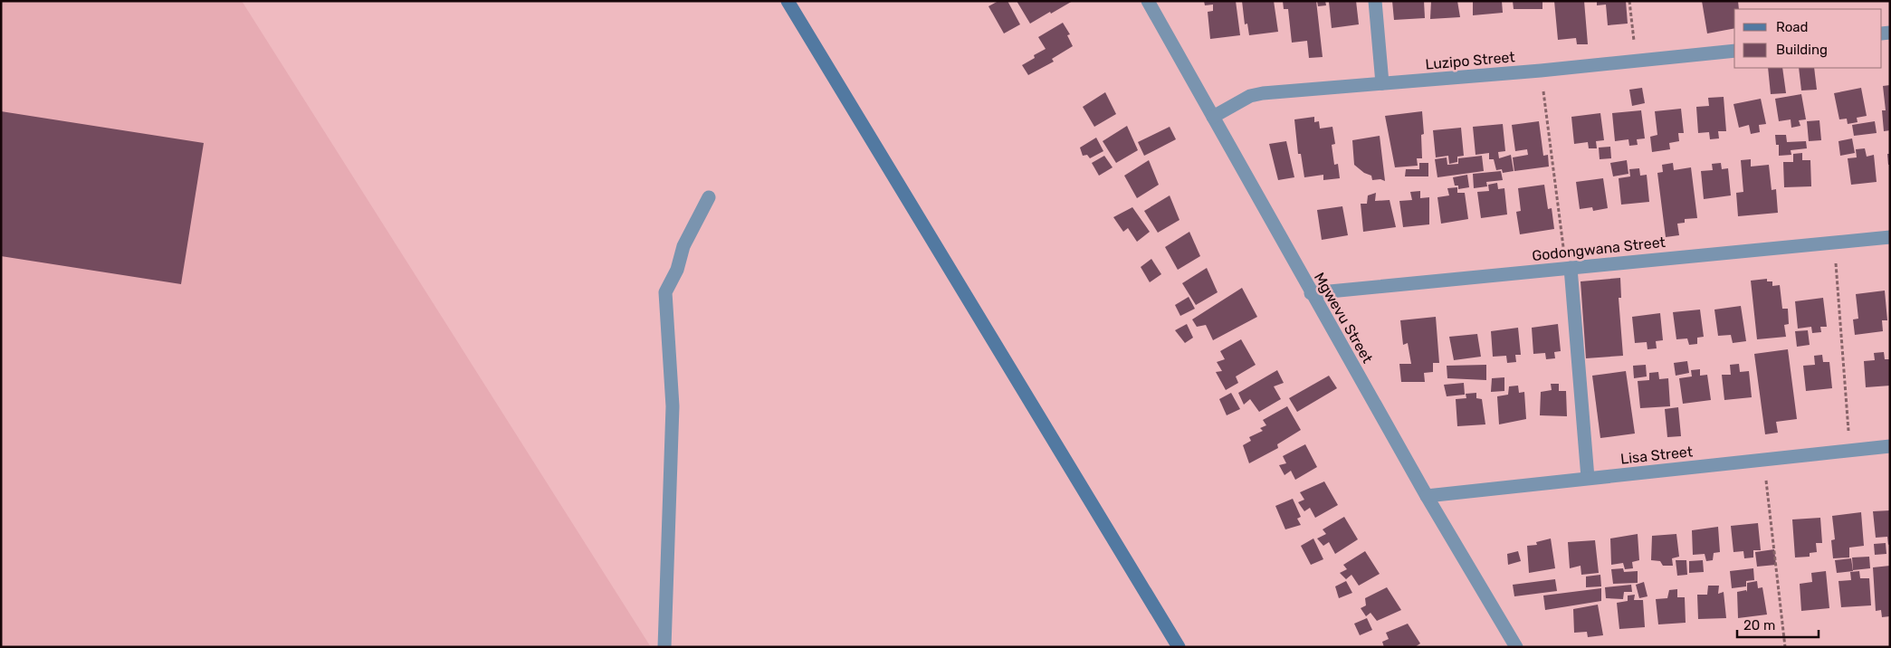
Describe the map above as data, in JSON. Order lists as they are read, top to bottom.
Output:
{
  "streets": {
    "street": [
      "Luzipo Street",
      "Godongwana Street",
      "Mgwevu Street",
      "Lisa Street"
    ]
  },
  "crossings": [
    ["Luzipo Street", "Mgwevu Street"],
    ["Godongwana Street", "Mgwevu Street"],
    ["Mgwevu Street", "Lisa Street"]
  ],
  "legend": ["Road", "Building"],
  "scale_bar": "20 m"
}
